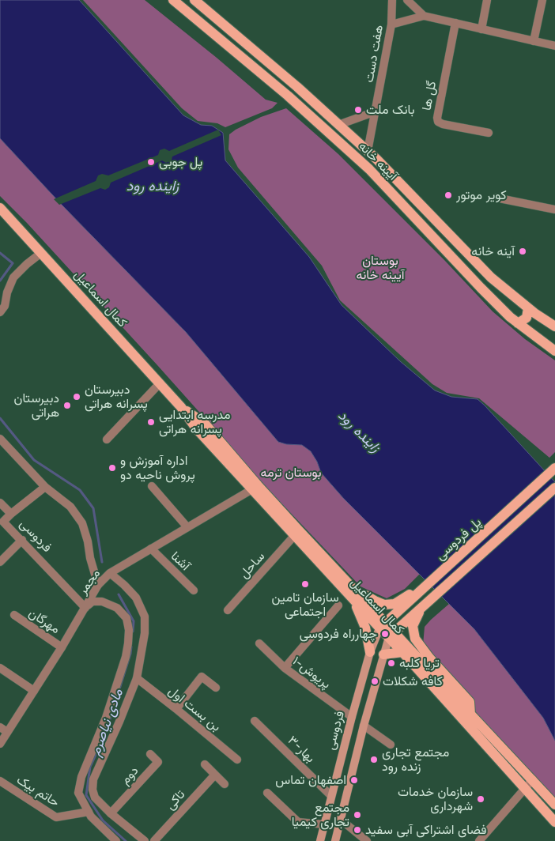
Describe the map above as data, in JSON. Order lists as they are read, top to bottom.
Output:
{
  "streets": {
    "main road": [
      "آیینه خانه",
      "کمال اسماعیل",
      "فردوسی",
      "پل فردوسی"
    ],
    "street": [
      "هفت دست",
      "گل ها",
      "آشنا",
      "ساحل",
      "مجمر",
      "مهرگان",
      "۱-پریوش",
      "بن بست اول",
      "۳-بهار",
      "دوم",
      "حاتم بیک",
      "تاکی"
    ]
  },
  "crossings": [
    ["هفت دست", "آیینه خانه"],
    ["کمال اسماعیل", "فردوسی"],
    ["کمال اسماعیل", "پل فردوسی"],
    ["کمال اسماعیل", "ساحل"],
    ["کمال اسماعیل", "مجمر"],
    ["فردوسی", "پل فردوسی"],
    ["فردوسی", "مجمر"],
    ["فردوسی", "۱-پریوش"],
    ["فردوسی", "۳-بهار"],
    ["آشنا", "مجمر"],
    ["مجمر", "مهرگان"]
  ],
  "water": ["زاینده رود", "مادی نیاصرم"],
  "parks": ["بوستان آیینه خانه", "بوستان ترمه"],
  "places": [
    "بانک ملت",
    "پل جوبی",
    "کویر موتور",
    "آینه خانه",
    "دبیرستان پسرانه هراتی",
    "دبیرستان هراتی",
    "مدرسه ابتدایی پسرانه هراتی",
    "اداره آموزش و پروش ناحیه دو",
    "سازمان تامین اجتماعی",
    "چهارراه فردوسی",
    "تریا کلبه",
    "کافه شکلات",
    "مجتمع تجاری زنده رود",
    "اصفهان تماس",
    "سازمان خدمات شهرداری",
    "مجتمع تجاری کیمیا",
    "فضای اشتراکی آبی سفید"
  ]
}
